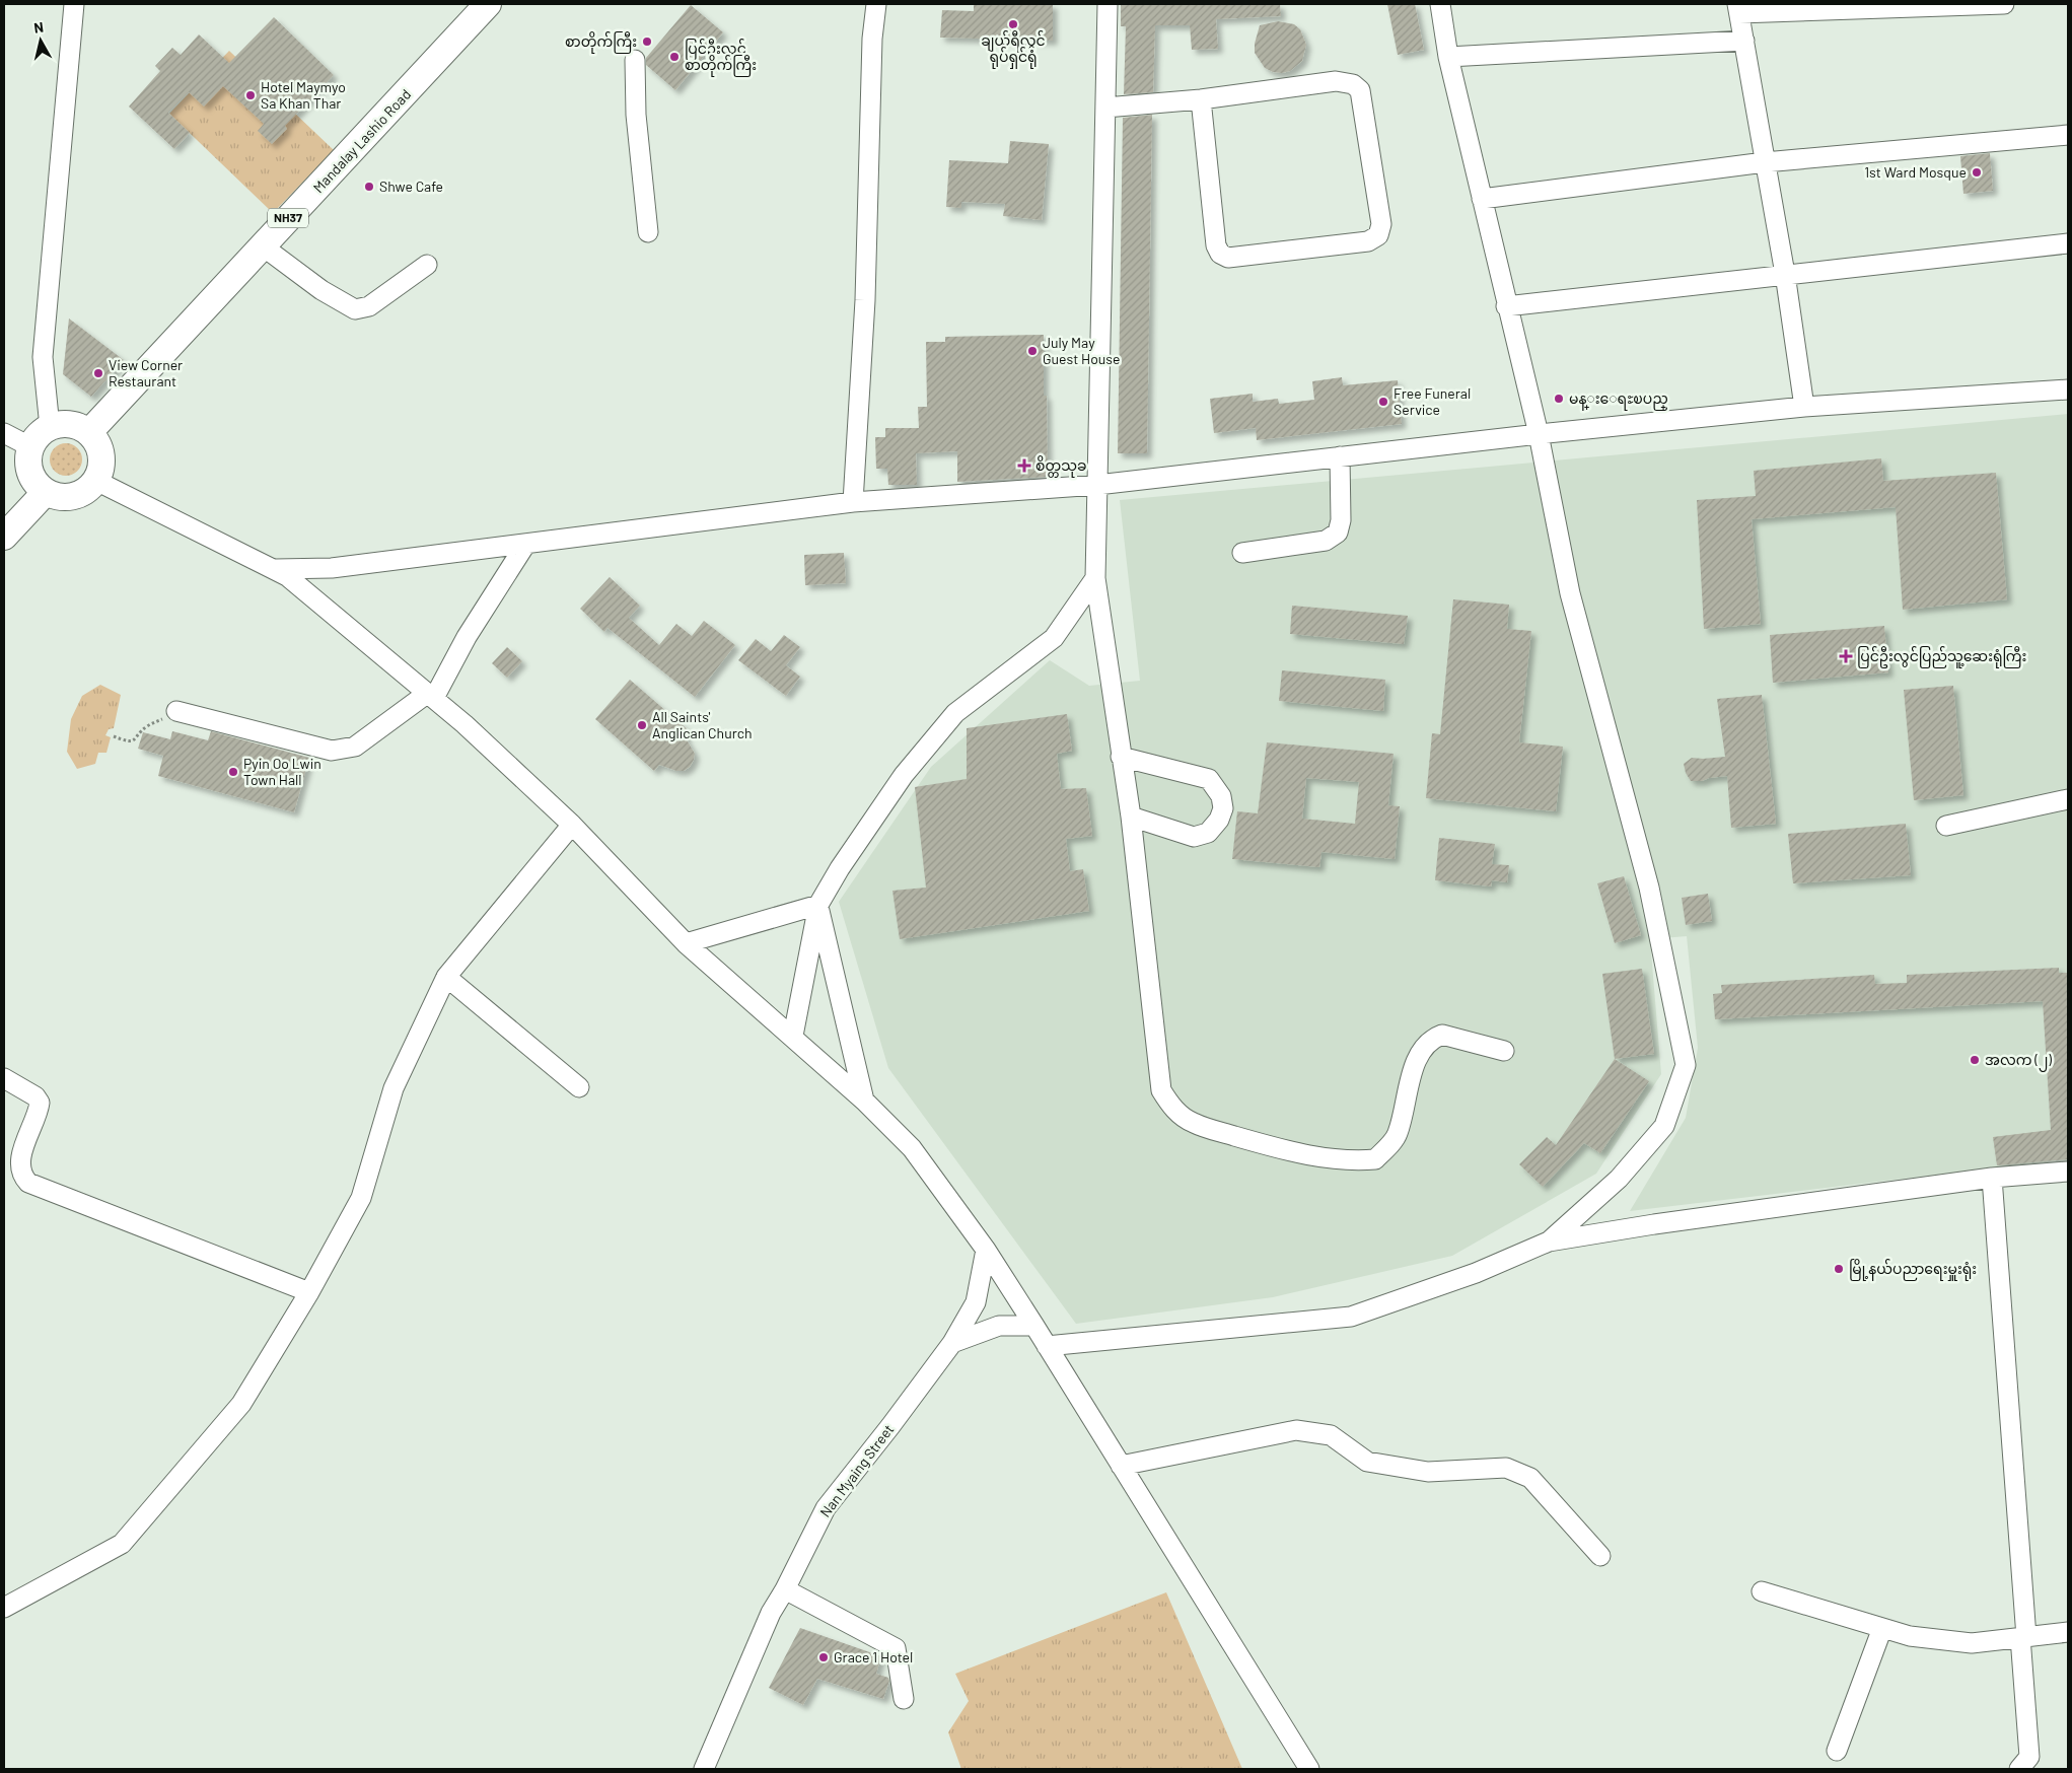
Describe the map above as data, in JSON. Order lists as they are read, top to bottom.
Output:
{
  "streets": {
    "highway": ["Mandalay Lashio Road", "NH37"],
    "street": ["Nan Myaing Street"]
  },
  "places": {
    "other": [
      "ချယ်ရီလွင် ရုပ်ရှင်ရုံ",
      "စာတိုက်ကြီး",
      "ပြင်ဦးလွင် စာတိုက်ကြီး",
      "Hotel Maymyo Sa Khan Thar",
      "1st Ward Mosque",
      "Shwe Cafe",
      "July May Guest House",
      "View Corner Restaurant",
      "မန္းေရႊၿပည္",
      "Free Funeral Service",
      "All Saints' Anglican Church",
      "Pyin Oo Lwin Town Hall",
      "အလက (၂)",
      "မြို့နယ်ပညာရေးမှူးရုံး",
      "Grace 1 Hotel"
    ],
    "health": ["စိတ္တသုခ", "ပြင်ဦးလွင်ပြည်သူ့ဆေးရုံကြီး"]
  },
  "north": "top"
}
